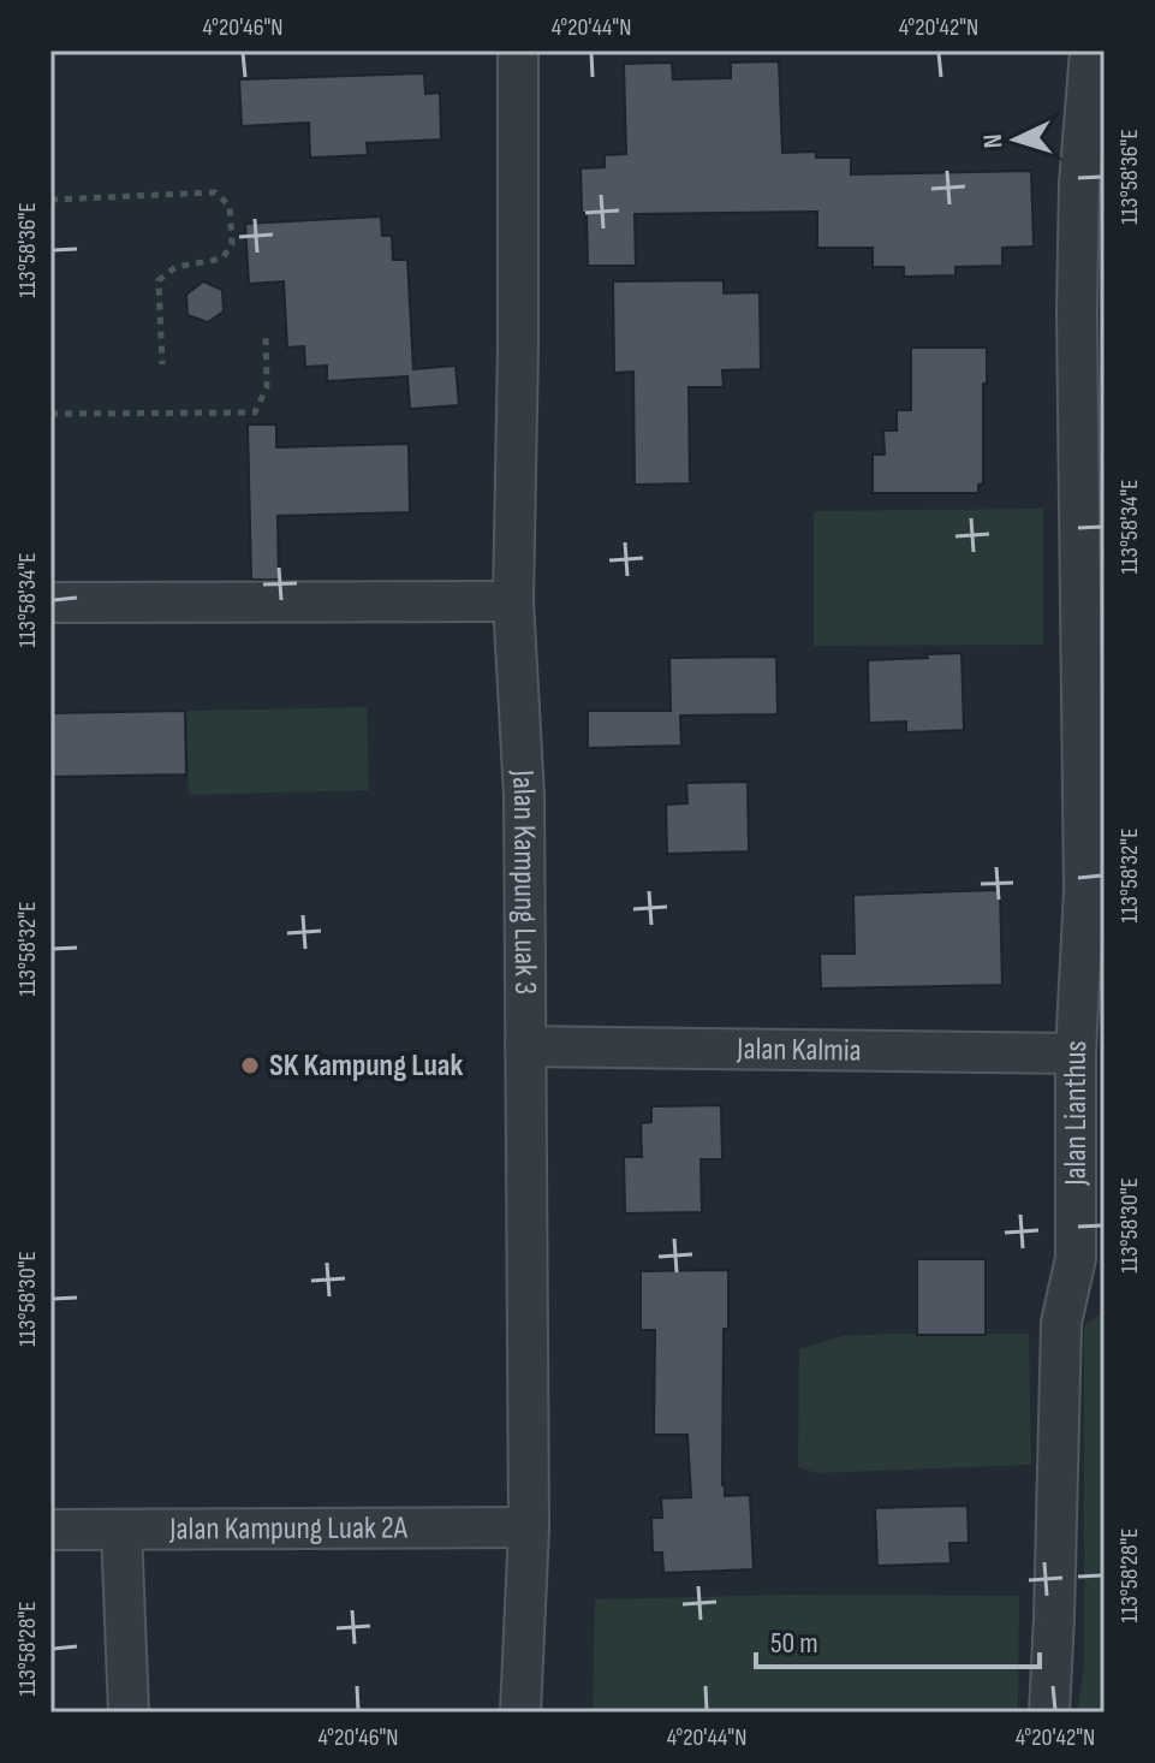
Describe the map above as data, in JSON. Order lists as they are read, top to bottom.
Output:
{
  "streets": {
    "street": [
      "Jalan Kampung Luak 3",
      "Jalan Kalmia",
      "Jalan Lianthus",
      "Jalan Kampung Luak 2A"
    ]
  },
  "crossings": [
    ["Jalan Kampung Luak 3", "Jalan Kalmia"],
    ["Jalan Kampung Luak 3", "Jalan Kampung Luak 2A"],
    ["Jalan Kalmia", "Jalan Lianthus"]
  ],
  "places": ["SK Kampung Luak"],
  "scale_bar": "50 m",
  "north": "left",
  "coordinates": [
    "4°20'46\"N",
    "4°20'44\"N",
    "4°20'42\"N",
    "113°58'36\"E",
    "113°58'34\"E",
    "113°58'32\"E",
    "113°58'30\"E",
    "113°58'28\"E"
  ]
}
